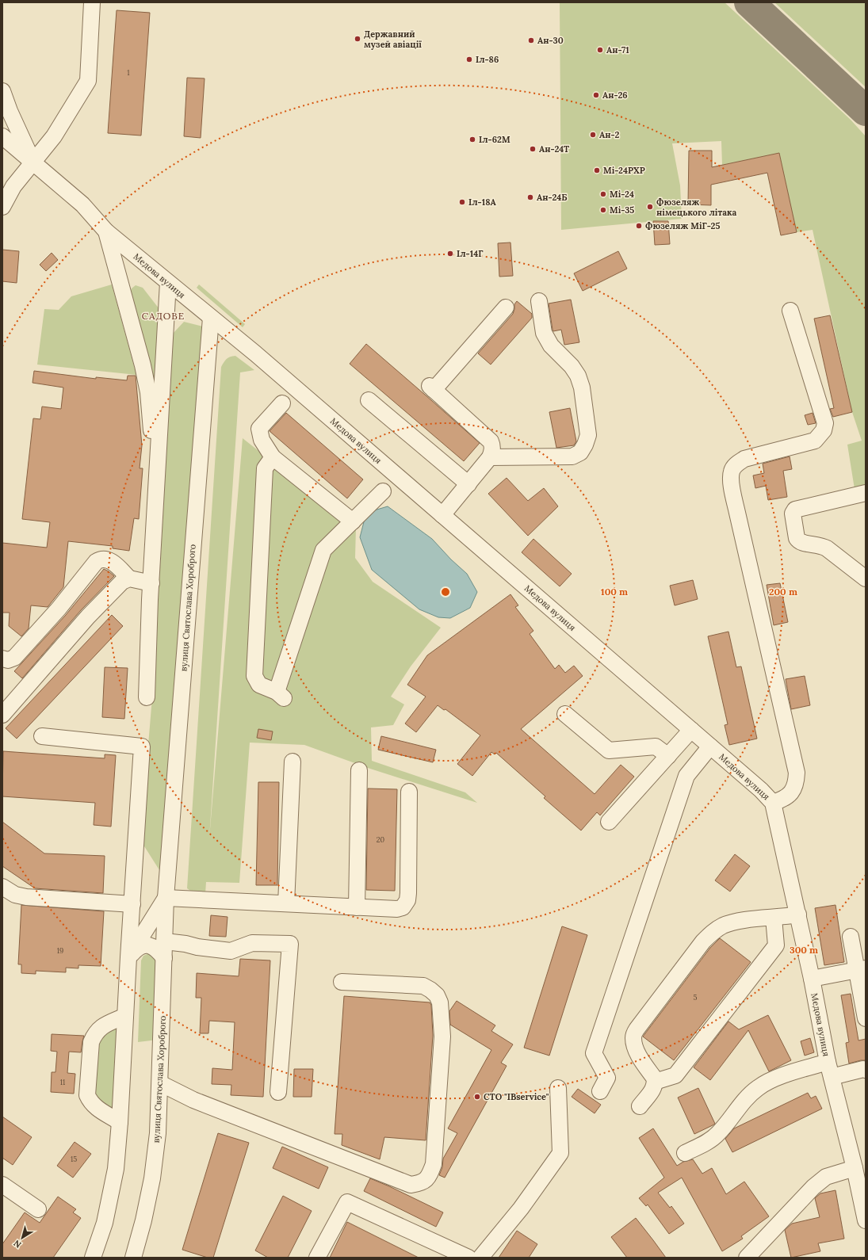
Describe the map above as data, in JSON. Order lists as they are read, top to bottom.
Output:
{
  "streets": {
    "street": ["Медова вулиця", "вулиця Святослава Хороброго"]
  },
  "crossings": [
    ["Медова вулиця", "вулиця Святослава Хороброго"]
  ],
  "districts": ["САДОВЕ"],
  "places": [
    "Державний музей авіації",
    "Ан-30",
    "Ан-71",
    "Іл-86",
    "Ан-26",
    "Ан-2",
    "Іл-62М",
    "Ан-24Т",
    "Мі-24РХР",
    "Мі-24",
    "Ан-24Б",
    "Іл-18А",
    "Фюзеляж німецького літака",
    "Мі-35",
    "Фюзеляж МіГ-25",
    "Іл-14Г",
    "СТО \"IBservice\""
  ],
  "house_numbers": [
    "1",
    "20",
    "19",
    "5",
    "11",
    "15"
  ],
  "north": "bottom left",
  "rings": ["100 m", "200 m", "300 m"]
}
